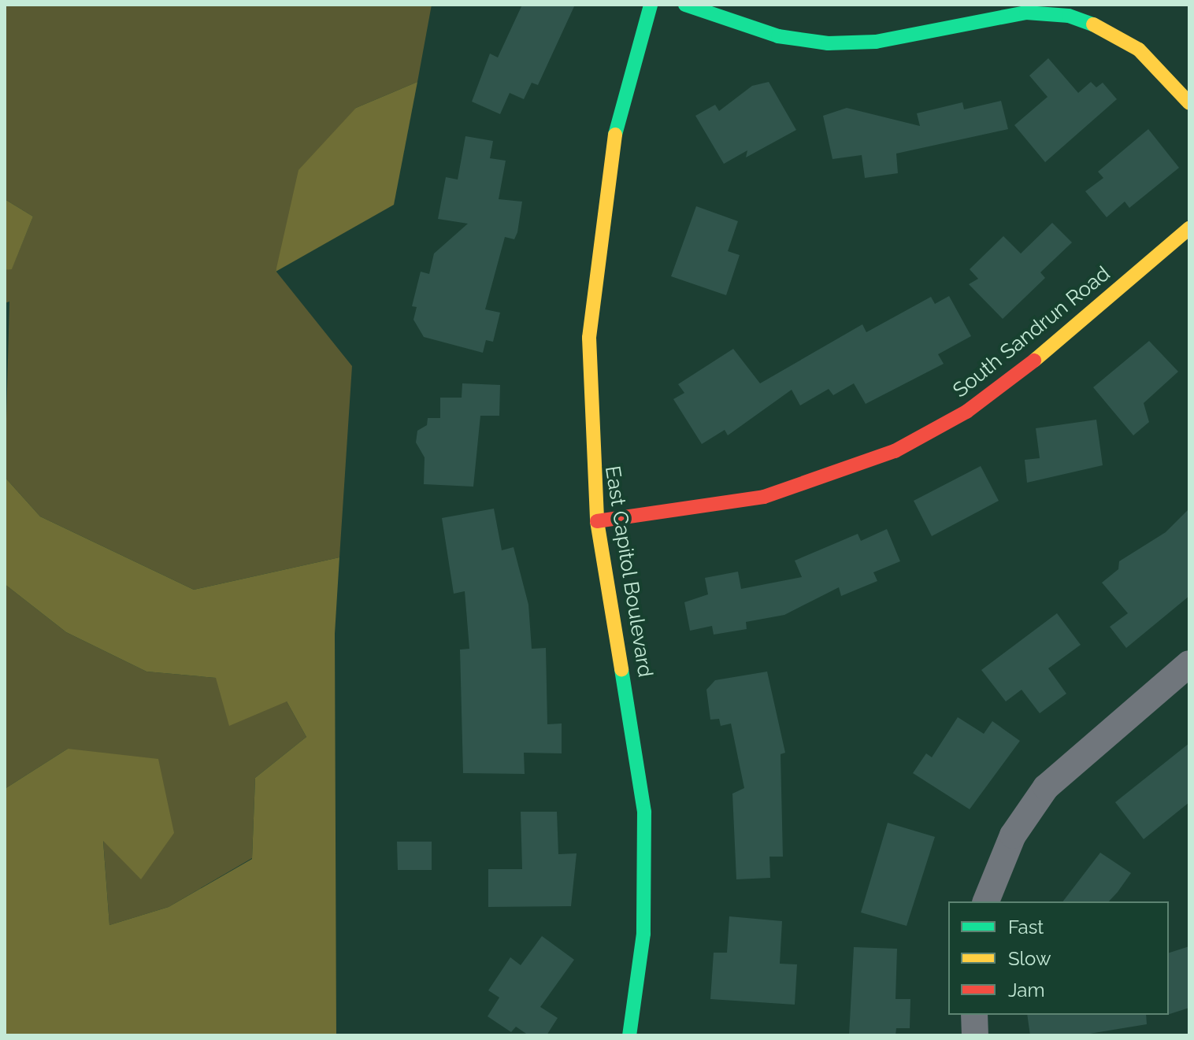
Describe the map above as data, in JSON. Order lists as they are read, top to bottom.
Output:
{
  "streets": {
    "street": ["South Sandrun Road", "East Capitol Boulevard"]
  },
  "crossings": [
    ["South Sandrun Road", "East Capitol Boulevard"]
  ],
  "legend": ["Fast", "Slow", "Jam"]
}
